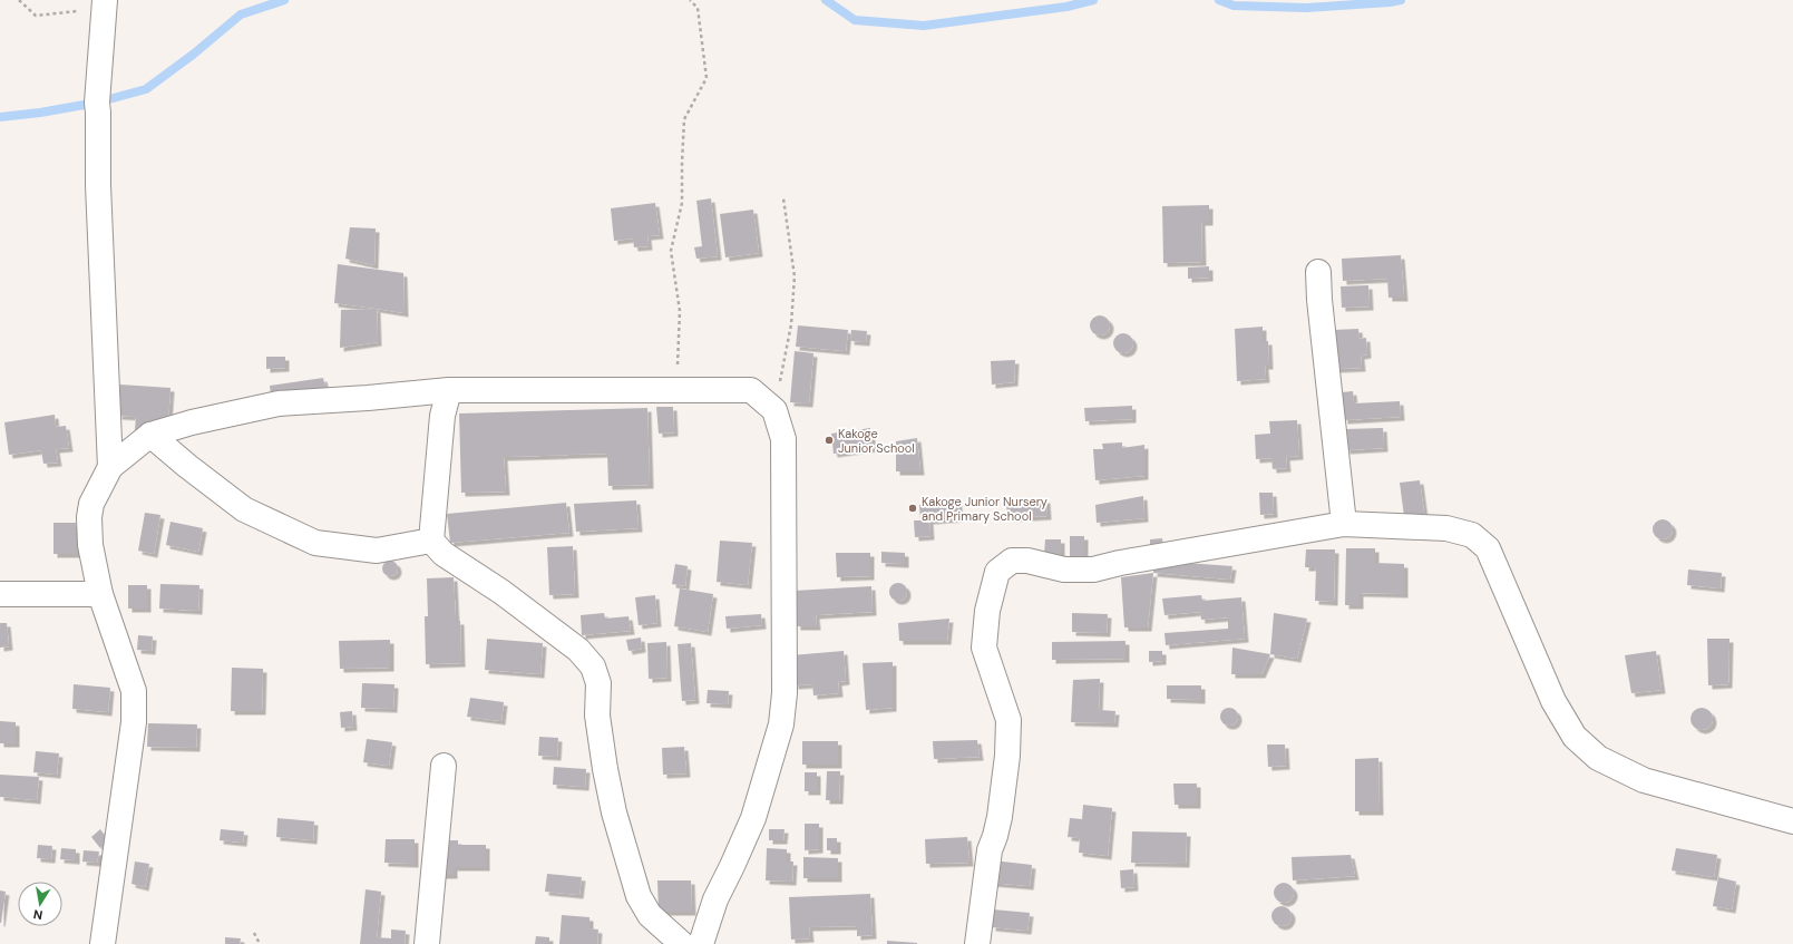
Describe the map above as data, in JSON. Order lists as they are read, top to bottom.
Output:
{
  "places": ["Kakoge Junior School", "Kakoge Junior Nursery and Primary School"],
  "north": "bottom"
}
